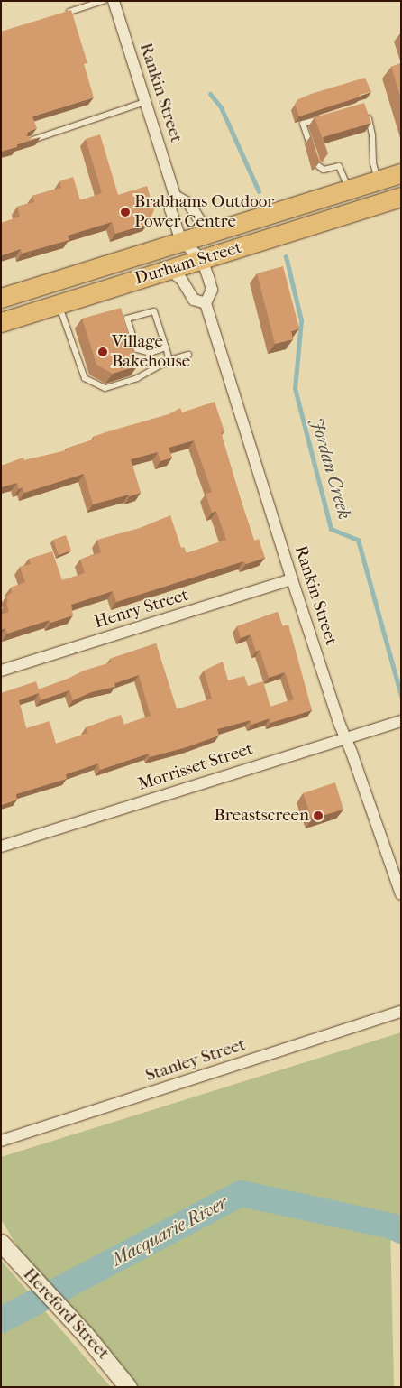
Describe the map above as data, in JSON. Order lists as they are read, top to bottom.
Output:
{
  "streets": {
    "highway": ["Durham Street"],
    "main road": ["Hereford Street"],
    "street": [
      "Rankin Street",
      "Henry Street",
      "Morrisset Street",
      "Stanley Street"
    ]
  },
  "crossings": [
    ["Rankin Street", "Durham Street"],
    ["Rankin Street", "Henry Street"],
    ["Rankin Street", "Morrisset Street"]
  ],
  "water": ["Jordan Creek", "Macquarie River"],
  "places": ["Brabhams Outdoor Power Centre", "Village Bakehouse", "Breastscreen"]
}
